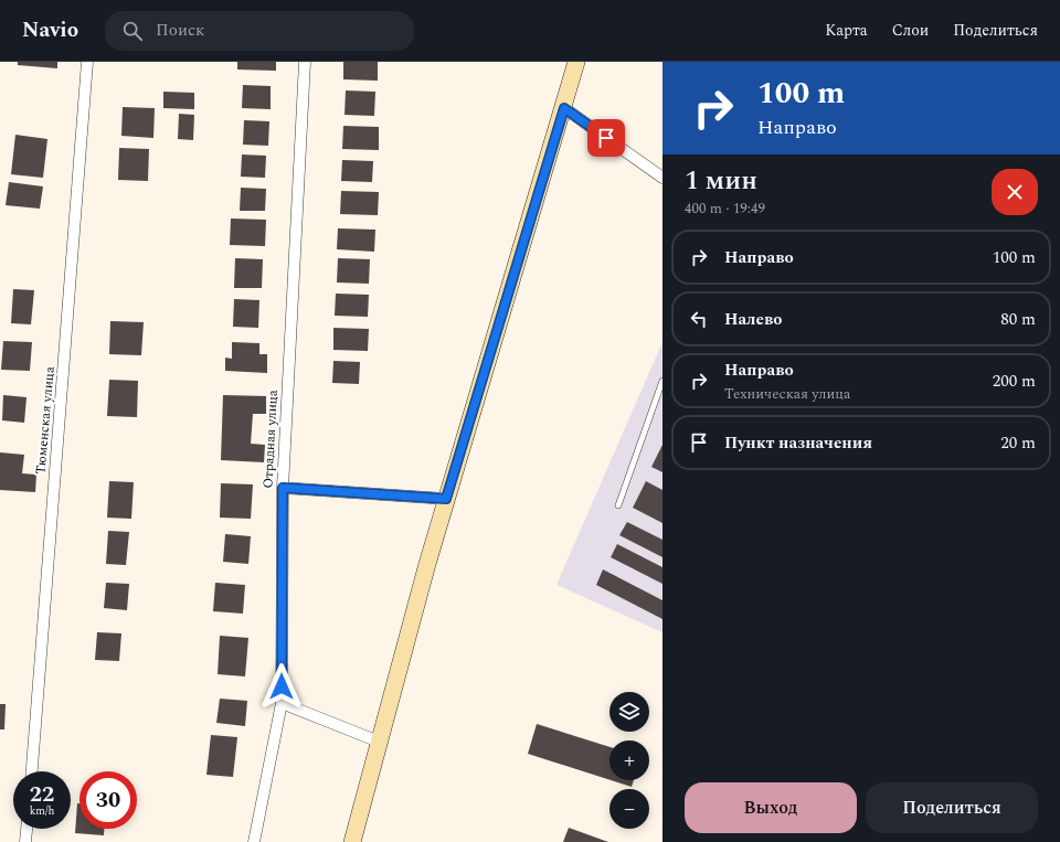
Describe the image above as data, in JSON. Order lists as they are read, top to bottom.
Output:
{
  "streets": {
    "street": ["Тюменская улица", "Отрадная улица"]
  },
  "page": {
    "header": "Navio",
    "search": "Поиск",
    "nav": ["Карта", "Слои", "Поделиться"],
    "turn": ["100 m", "Направо"],
    "heading": ["1 мин", "400 m · 19:49"],
    "list": [
      {
        "name": "Направо",
        "value": "100 m"
      },
      {
        "name": "Налево",
        "value": "80 m"
      },
      {
        "name": "Направо",
        "note": "Техническая улица",
        "value": "200 m"
      },
      {
        "name": "Пункт назначения",
        "value": "20 m"
      }
    ],
    "map_buttons": ["+", "−"],
    "speed": "22 km/h",
    "limit": "30",
    "buttons": ["Выход", "Поделиться"]
  }
}
